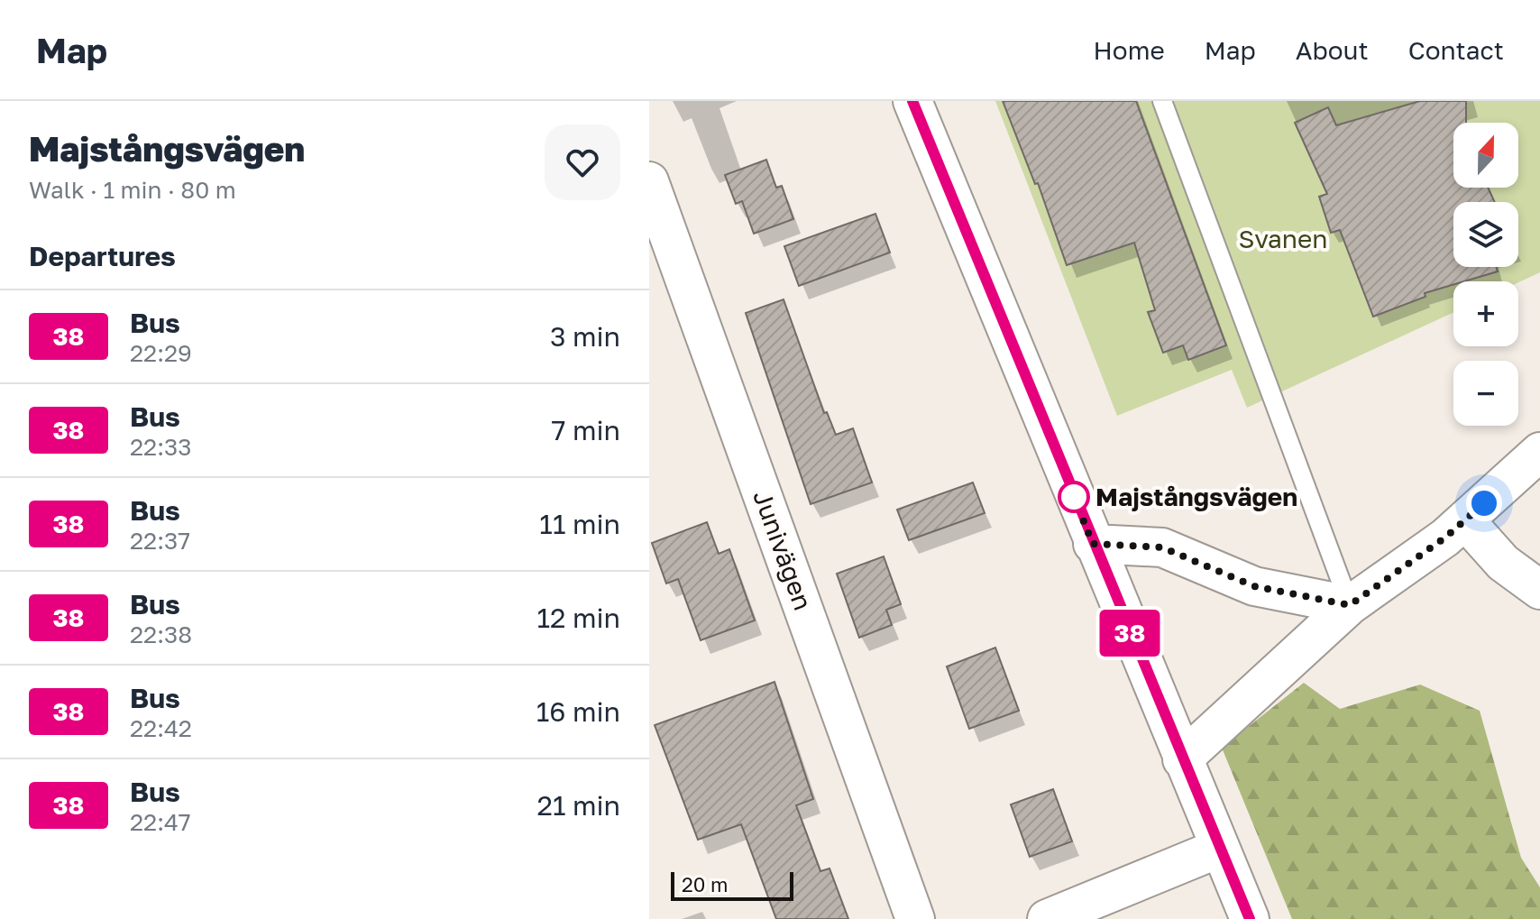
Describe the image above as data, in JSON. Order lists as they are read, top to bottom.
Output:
{
  "streets": {
    "street": ["Junivägen"]
  },
  "parks": ["Svanen"],
  "places": ["Majstångsvägen"],
  "lines": ["bus line 38"],
  "scale_bar": "20 m",
  "north": "top",
  "page": {
    "header": "Map",
    "nav": [
      "Home",
      "Map",
      "About",
      "Contact"
    ],
    "heading": [
      ["Majstångsvägen", "Walk · 1 min · 80 m"],
      "Departures"
    ],
    "on_map": "38",
    "map_buttons": ["+", "−"],
    "list": [
      {
        "mark": "38",
        "name": "Bus",
        "note": "22:29",
        "value": "3 min"
      },
      {
        "mark": "38",
        "name": "Bus",
        "note": "22:33",
        "value": "7 min"
      },
      {
        "mark": "38",
        "name": "Bus",
        "note": "22:37",
        "value": "11 min"
      },
      {
        "mark": "38",
        "name": "Bus",
        "note": "22:38",
        "value": "12 min"
      },
      {
        "mark": "38",
        "name": "Bus",
        "note": "22:42",
        "value": "16 min"
      },
      {
        "mark": "38",
        "name": "Bus",
        "note": "22:47",
        "value": "21 min"
      }
    ],
    "scale": "20 m"
  }
}
